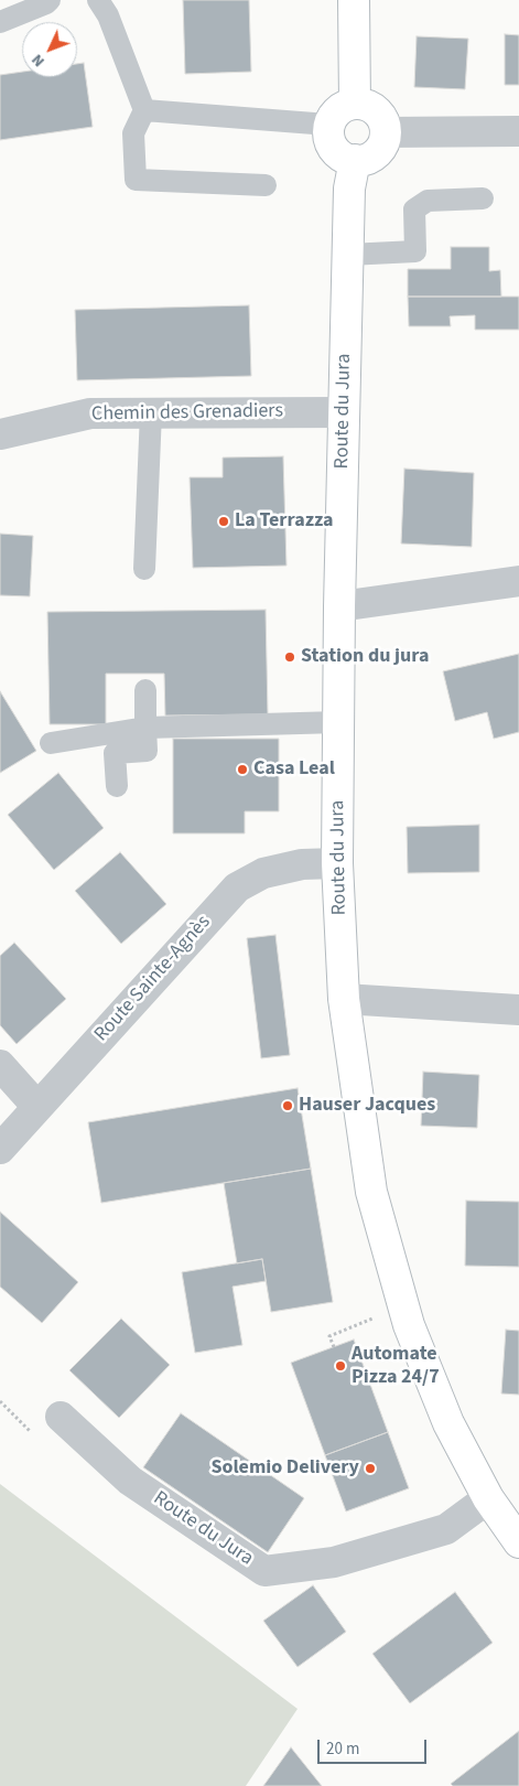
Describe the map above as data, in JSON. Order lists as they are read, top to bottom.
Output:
{
  "streets": {
    "street": ["Route du Jura", "Chemin des Grenadiers", "Route Sainte-Agnès"]
  },
  "crossings": [
    ["Route du Jura", "Chemin des Grenadiers"],
    ["Route du Jura", "Route Sainte-Agnès"]
  ],
  "places": [
    "La Terrazza",
    "Station du jura",
    "Casa Leal",
    "Hauser Jacques",
    "Automate Pizza 24/7",
    "Solemio Delivery"
  ],
  "scale_bar": "20 m",
  "north": "bottom left"
}
